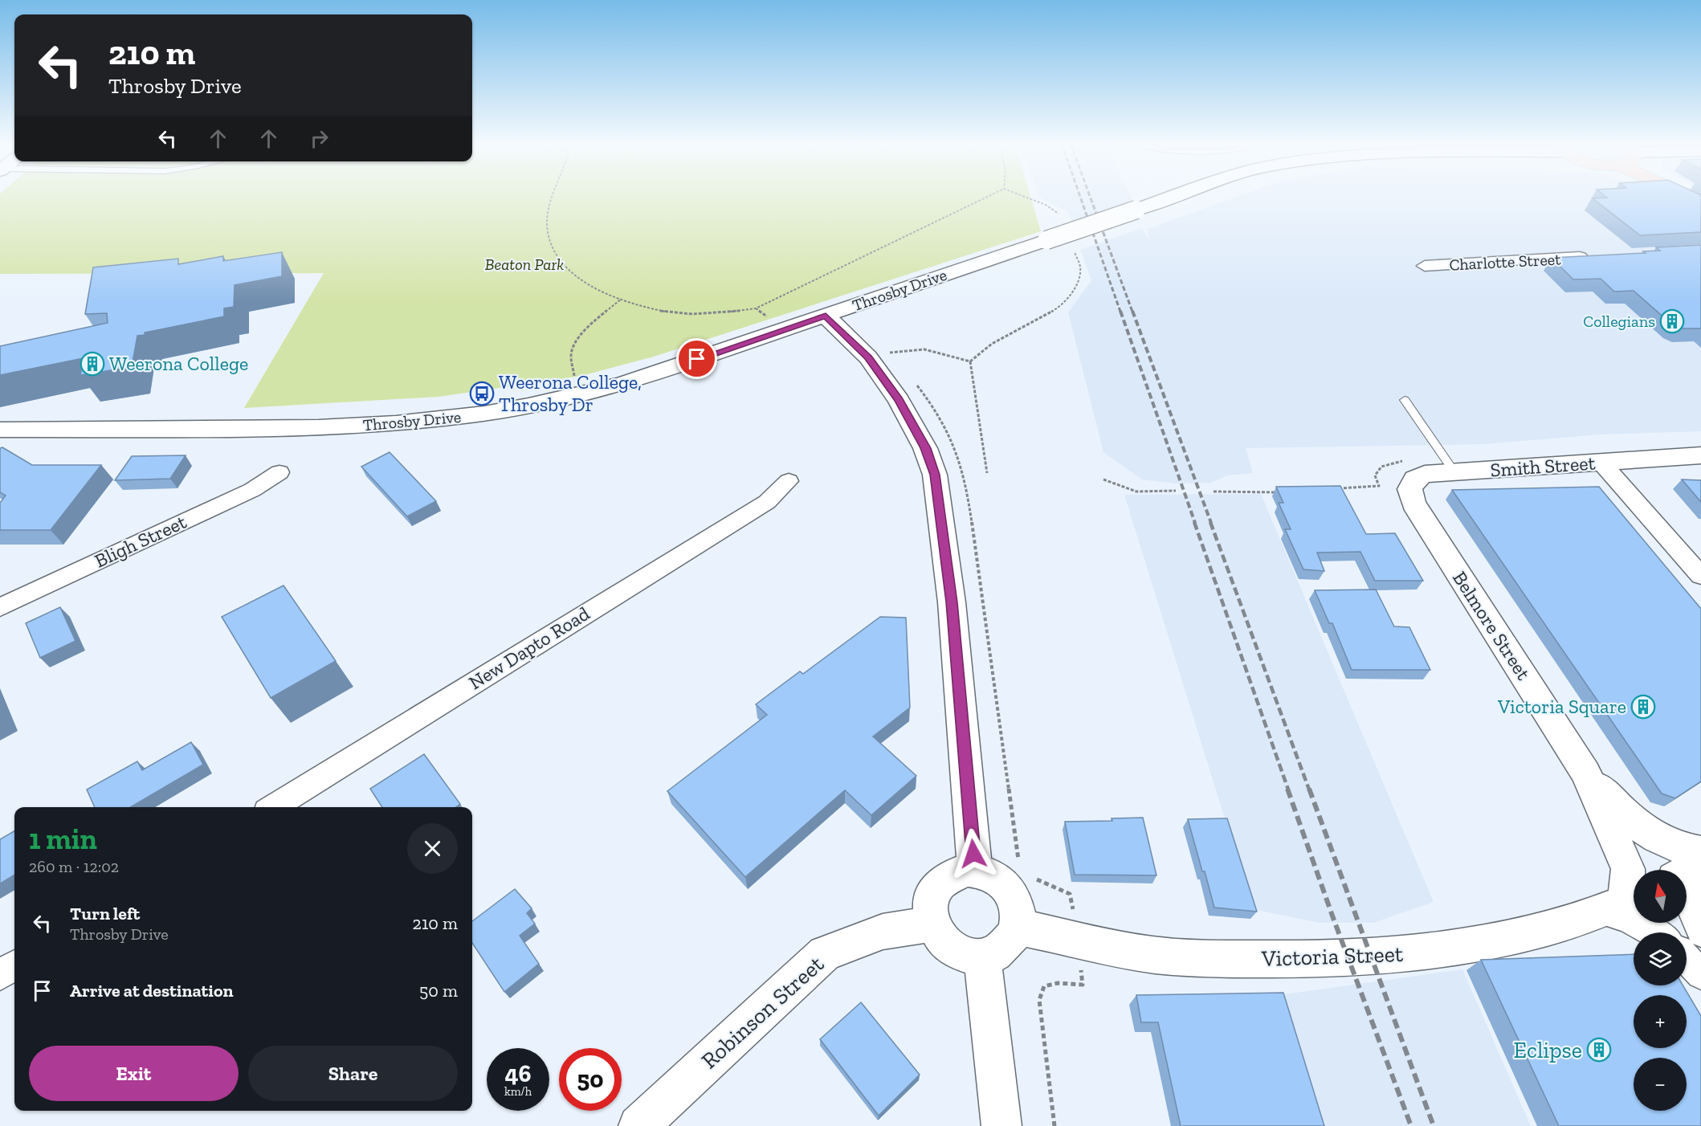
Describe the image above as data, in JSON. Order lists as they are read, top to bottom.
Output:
{
  "streets": {
    "main road": [
      "Throsby Drive",
      "Smith Street",
      "Belmore Street",
      "Victoria Street",
      "Robinson Street"
    ],
    "street": ["Charlotte Street", "Bligh Street", "New Dapto Road"]
  },
  "crossings": [
    ["Smith Street", "Belmore Street"],
    ["Belmore Street", "Victoria Street"],
    ["Victoria Street", "Robinson Street"]
  ],
  "parks": ["Beaton Park"],
  "places": {
    "building": [
      "Collegians",
      "Weerona College",
      "Victoria Square",
      "Eclipse"
    ],
    "bus stop": ["Weerona College, Throsby Dr"]
  },
  "north": "top",
  "page": {
    "turn": ["210 m", "Throsby Drive"],
    "heading": ["1 min", "260 m · 12:02"],
    "map_buttons": ["+", "−"],
    "list": [
      {
        "name": "Turn left",
        "note": "Throsby Drive",
        "value": "210 m"
      },
      {
        "name": "Arrive at destination",
        "value": "50 m"
      }
    ],
    "buttons": ["Exit", "Share"],
    "speed": "46 km/h",
    "limit": "50"
  }
}
